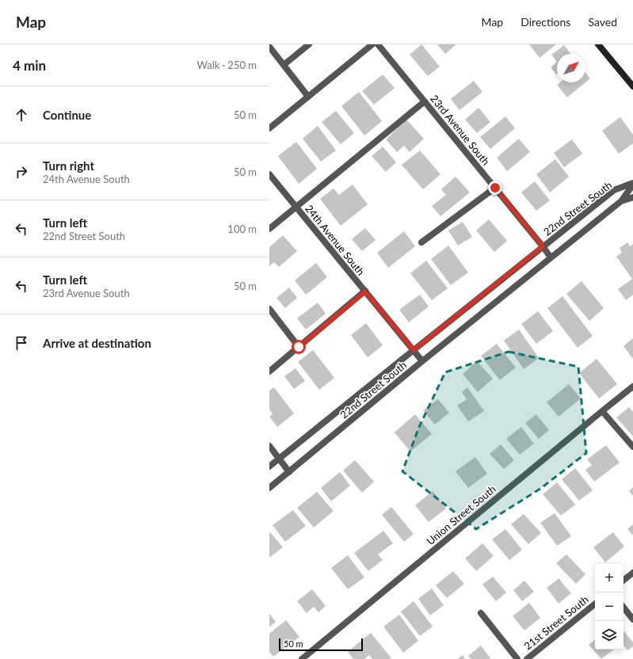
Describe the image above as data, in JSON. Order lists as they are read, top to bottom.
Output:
{
  "streets": {
    "street": [
      "23rd Avenue South",
      "22nd Street South",
      "24th Avenue South",
      "Union Street South",
      "21st Street South"
    ]
  },
  "crossings": [
    ["23rd Avenue South", "22nd Street South"],
    ["22nd Street South", "24th Avenue South"]
  ],
  "scale_bar": "50 m",
  "north": "top right",
  "page": {
    "header": "Map",
    "nav": ["Map", "Directions", "Saved"],
    "heading": ["4 min", "Walk · 250 m"],
    "list": [
      ["Continue", "50 m"],
      ["Turn right", "24th Avenue South", "50 m"],
      ["Turn left", "22nd Street South", "100 m"],
      ["Turn left", "23rd Avenue South", "50 m"],
      "Arrive at destination"
    ],
    "map_buttons": ["+", "−"],
    "scale": "50 m"
  }
}
